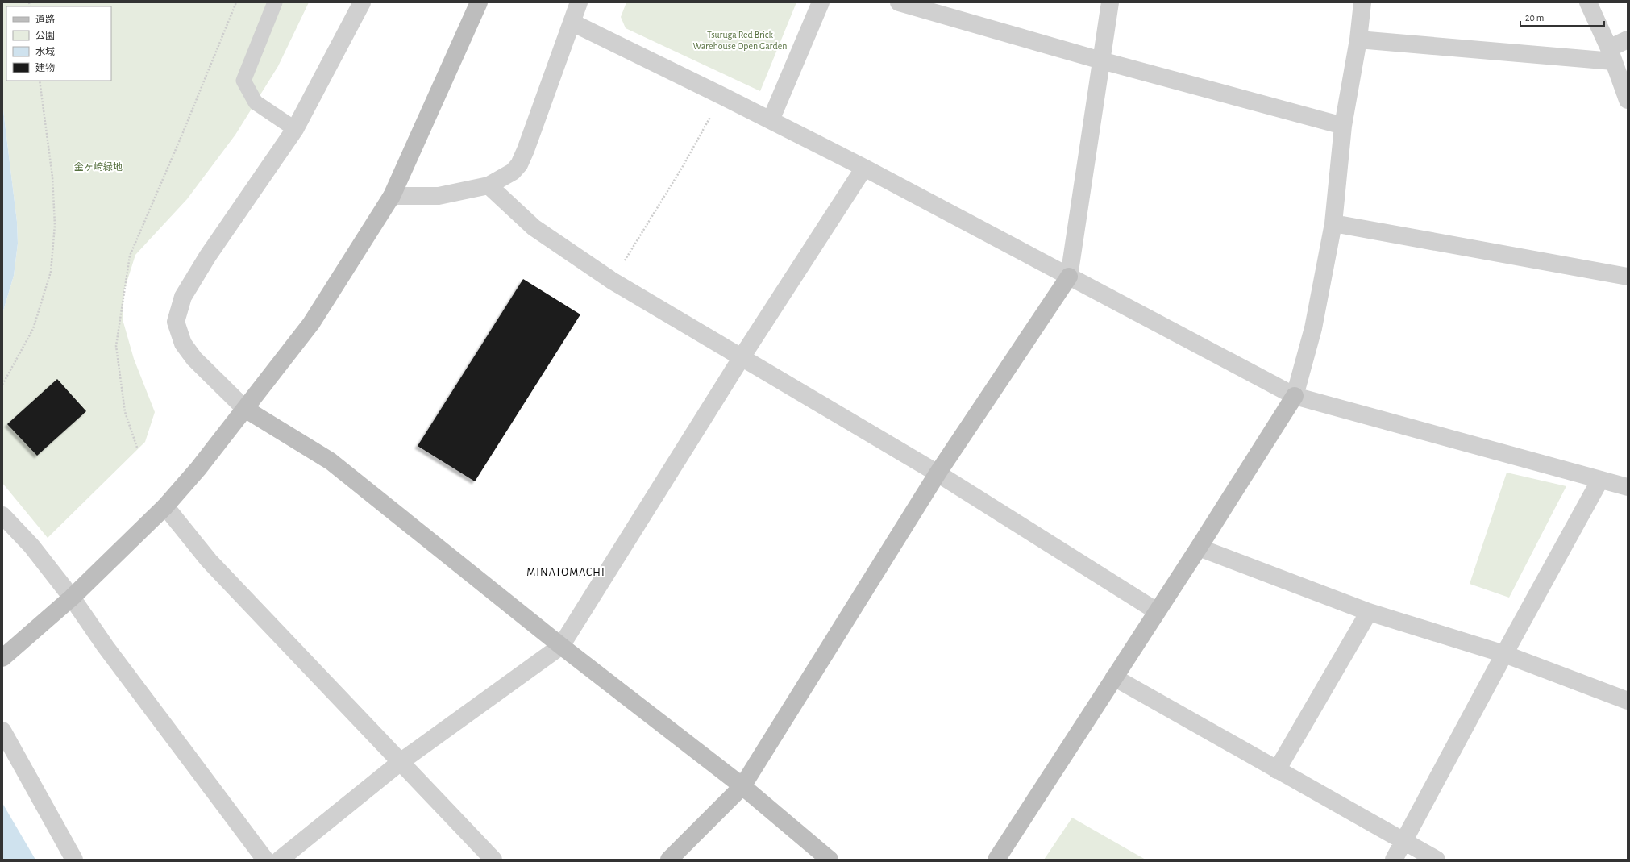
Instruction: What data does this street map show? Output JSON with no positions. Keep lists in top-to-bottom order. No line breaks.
{"districts":["MINATOMACHI"],"parks":["Tsuruga Red Brick Warehouse Open Garden","金ヶ崎緑地"],"legend":["道路","公園","水域","建物"],"scale_bar":"20 m"}
